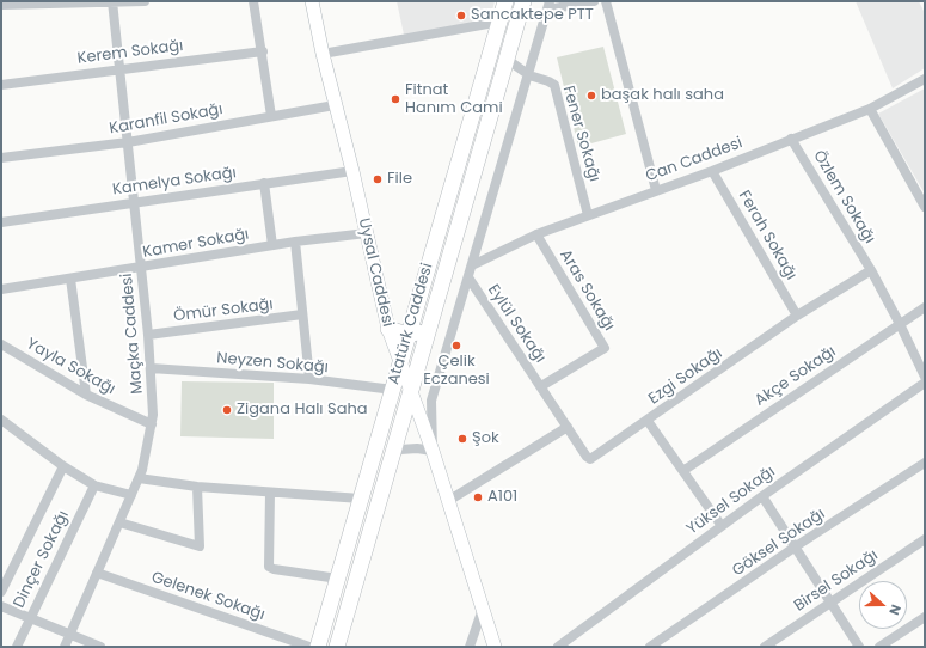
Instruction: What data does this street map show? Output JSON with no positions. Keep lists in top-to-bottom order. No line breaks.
{"streets":{"main road":["Atatürk Caddesi"],"street":["Kerem Sokağı","Karanfil Sokağı","Fener Sokağı","Can Caddesi","Kamelya Sokağı","Özlem Sokağı","Ferah Sokağı","Kamer Sokağı","Uysal Caddesi","Aras Sokağı","Ömür Sokağı","Eylül Sokağı","Maçka Caddesi","Neyzen Sokağı","Yayla Sokağı","Ezgi Sokağı","Akçe Sokağı","Yüksel Sokağı","Göksel Sokağı","Dinçer Sokağı","Birsel Sokağı","Gelenek Sokağı"]},"crossings":[["Kerem Sokağı","Maçka Caddesi"],["Karanfil Sokağı","Uysal Caddesi"],["Karanfil Sokağı","Maçka Caddesi"],["Fener Sokağı","Can Caddesi"],["Can Caddesi","Özlem Sokağı"],["Can Caddesi","Ferah Sokağı"],["Can Caddesi","Aras Sokağı"],["Kamelya Sokağı","Uysal Caddesi"],["Kamelya Sokağı","Maçka Caddesi"],["Özlem Sokağı","Ezgi Sokağı"],["Özlem Sokağı","Akçe Sokağı"],["Ferah Sokağı","Ezgi Sokağı"],["Kamer Sokağı","Uysal Caddesi"],["Kamer Sokağı","Maçka Caddesi"],["Uysal Caddesi","Atatürk Caddesi"],["Aras Sokağı","Eylül Sokağı"],["Aras Sokağı","Ezgi Sokağı"],["Ömür Sokağı","Maçka Caddesi"],["Atatürk Caddesi","Neyzen Sokağı"],["Eylül Sokağı","Ezgi Sokağı"],["Maçka Caddesi","Neyzen Sokağı"],["Maçka Caddesi","Yayla Sokağı"],["Maçka Caddesi","Gelenek Sokağı"]],"places":["Sancaktepe PTT","başak halı saha","Fitnat Hanım Cami","File","Çelik Eczanesi","Zigana Halı Saha","Şok","A101"],"north":"right"}
